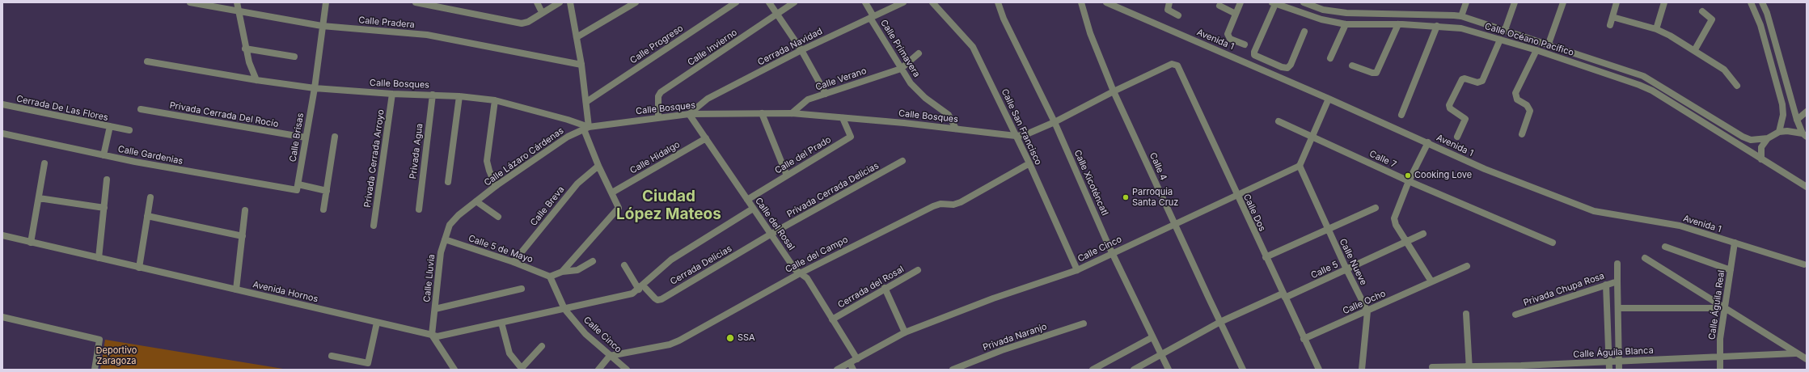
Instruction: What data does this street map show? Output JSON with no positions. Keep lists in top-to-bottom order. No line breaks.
{"streets":{"street":["Calle Pradera","Avenida 1","Calle Océano Pacífico","Calle Progreso","Cerrada Navidad","Calle Invierno","Calle Primavera","Calle Verano","Calle Bosques","Cerrada De Las Flores","Privada Cerrada Del Rocío","Calle San Francisco","Calle Brisas","Privada Agua","Calle Gardenias","Calle del Prado","Calle Lázaro Cárdenas","Calle Hidalgo","Privada Cerrada Arroyo","Calle 7","Calle 4","Calle Xicoténcatl","Privada Cerrada Delicias","Calle Breva","Calle Dos","Calle del Rosal","Calle 5 de Mayo","Calle Cinco","Calle del Campo","Calle Nueve","Cerrada Delicias","Calle 5","Calle Lluvia","Cerrada del Rosal","Privada Chupa Rosa","Avenida Hornos","Calle Ocho","Calle Águila Real","Privada Naranjo","Calle Águila Blanca"]},"crossings":[["Calle Pradera","Calle Brisas"],["Avenida 1","Calle Águila Real"],["Cerrada Navidad","Calle Primavera"],["Cerrada Navidad","Calle Bosques"],["Cerrada Navidad","Calle del Rosal"],["Calle Invierno","Calle Bosques"],["Calle Primavera","Calle Verano"],["Calle Primavera","Calle Bosques"],["Calle Verano","Calle Bosques"],["Calle Bosques","Calle San Francisco"],["Calle Bosques","Calle Brisas"],["Calle Bosques","Privada Agua"],["Calle Bosques","Calle del Prado"],["Calle Bosques","Calle Lázaro Cárdenas"],["Calle Bosques","Privada Cerrada Arroyo"],["Calle Bosques","Calle 4"],["Calle Bosques","Calle Xicoténcatl"],["Calle Bosques","Calle Dos"],["Calle Bosques","Calle del Rosal"],["Cerrada De Las Flores","Calle Gardenias"],["Privada Cerrada Del Rocío","Calle Brisas"],["Calle San Francisco","Calle Cinco"],["Calle San Francisco","Calle del Campo"],["Calle Brisas","Calle Gardenias"],["Calle del Prado","Calle del Rosal"],["Calle Lázaro Cárdenas","Calle Lluvia"],["Calle Hidalgo","Calle del Rosal"],["Calle 4","Calle Cinco"],["Calle Xicoténcatl","Calle Cinco"],["Privada Cerrada Delicias","Calle del Rosal"],["Privada Cerrada Delicias","Cerrada Delicias"],["Calle Breva","Calle 5 de Mayo"],["Calle Dos","Calle Cinco"],["Calle Dos","Calle 5"],["Calle Dos","Calle Ocho"],["Calle del Rosal","Calle Cinco"],["Calle del Rosal","Calle del Campo"],["Calle del Rosal","Cerrada Delicias"],["Calle del Rosal","Cerrada del Rosal"],["Calle 5 de Mayo","Calle Cinco"],["Calle 5 de Mayo","Calle Lluvia"],["Calle Cinco","Calle del Campo"],["Calle Cinco","Calle Nueve"],["Calle Cinco","Avenida Hornos"],["Calle Nueve","Calle 5"],["Calle Nueve","Calle Ocho"],["Calle Lluvia","Avenida Hornos"],["Calle Águila Real","Calle Águila Blanca"]],"districts":["Ciudad López Mateos"],"parks":["Deportivo Zaragoza"],"places":["Cooking Love","Parroquia Santa Cruz","SSA"]}
